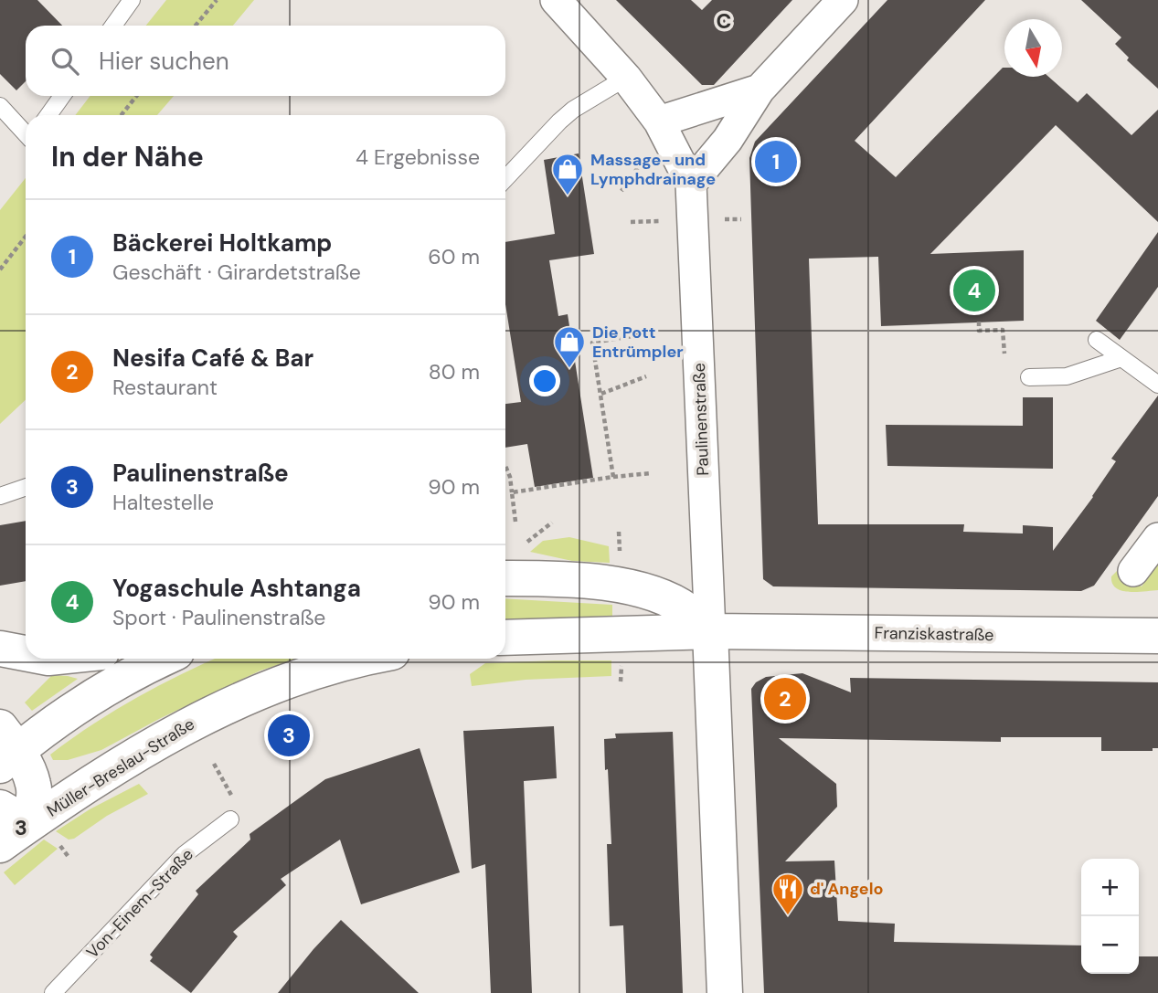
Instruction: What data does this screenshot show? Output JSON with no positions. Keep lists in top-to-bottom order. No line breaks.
{"streets":{"main road":["Paulinenstraße","Franziskastraße","Müller-Breslau-Straße"],"lane":["Von-Einem-Straße"]},"crossings":[["Paulinenstraße","Franziskastraße"]],"places":{"shop":["Massage- und Lymphdrainage","Die Pott Entrümpler"],"restaurant":["d' Angelo"]},"north":"bottom","page":{"search":"Hier suchen","heading":["In der Nähe","4 Ergebnisse"],"pins":["1","4","2","3"],"list":[{"mark":"1","name":"Bäckerei Holtkamp","note":"Geschäft · Girardetstraße","value":"60 m"},{"mark":"2","name":"Nesifa Café & Bar","note":"Restaurant","value":"80 m"},{"mark":"3","name":"Paulinenstraße","note":"Haltestelle","value":"90 m"},{"mark":"4","name":"Yogaschule Ashtanga","note":"Sport · Paulinenstraße","value":"90 m"}],"map_buttons":["+","−"]},"grid":{"columns":["C"],"rows":["3"]}}
